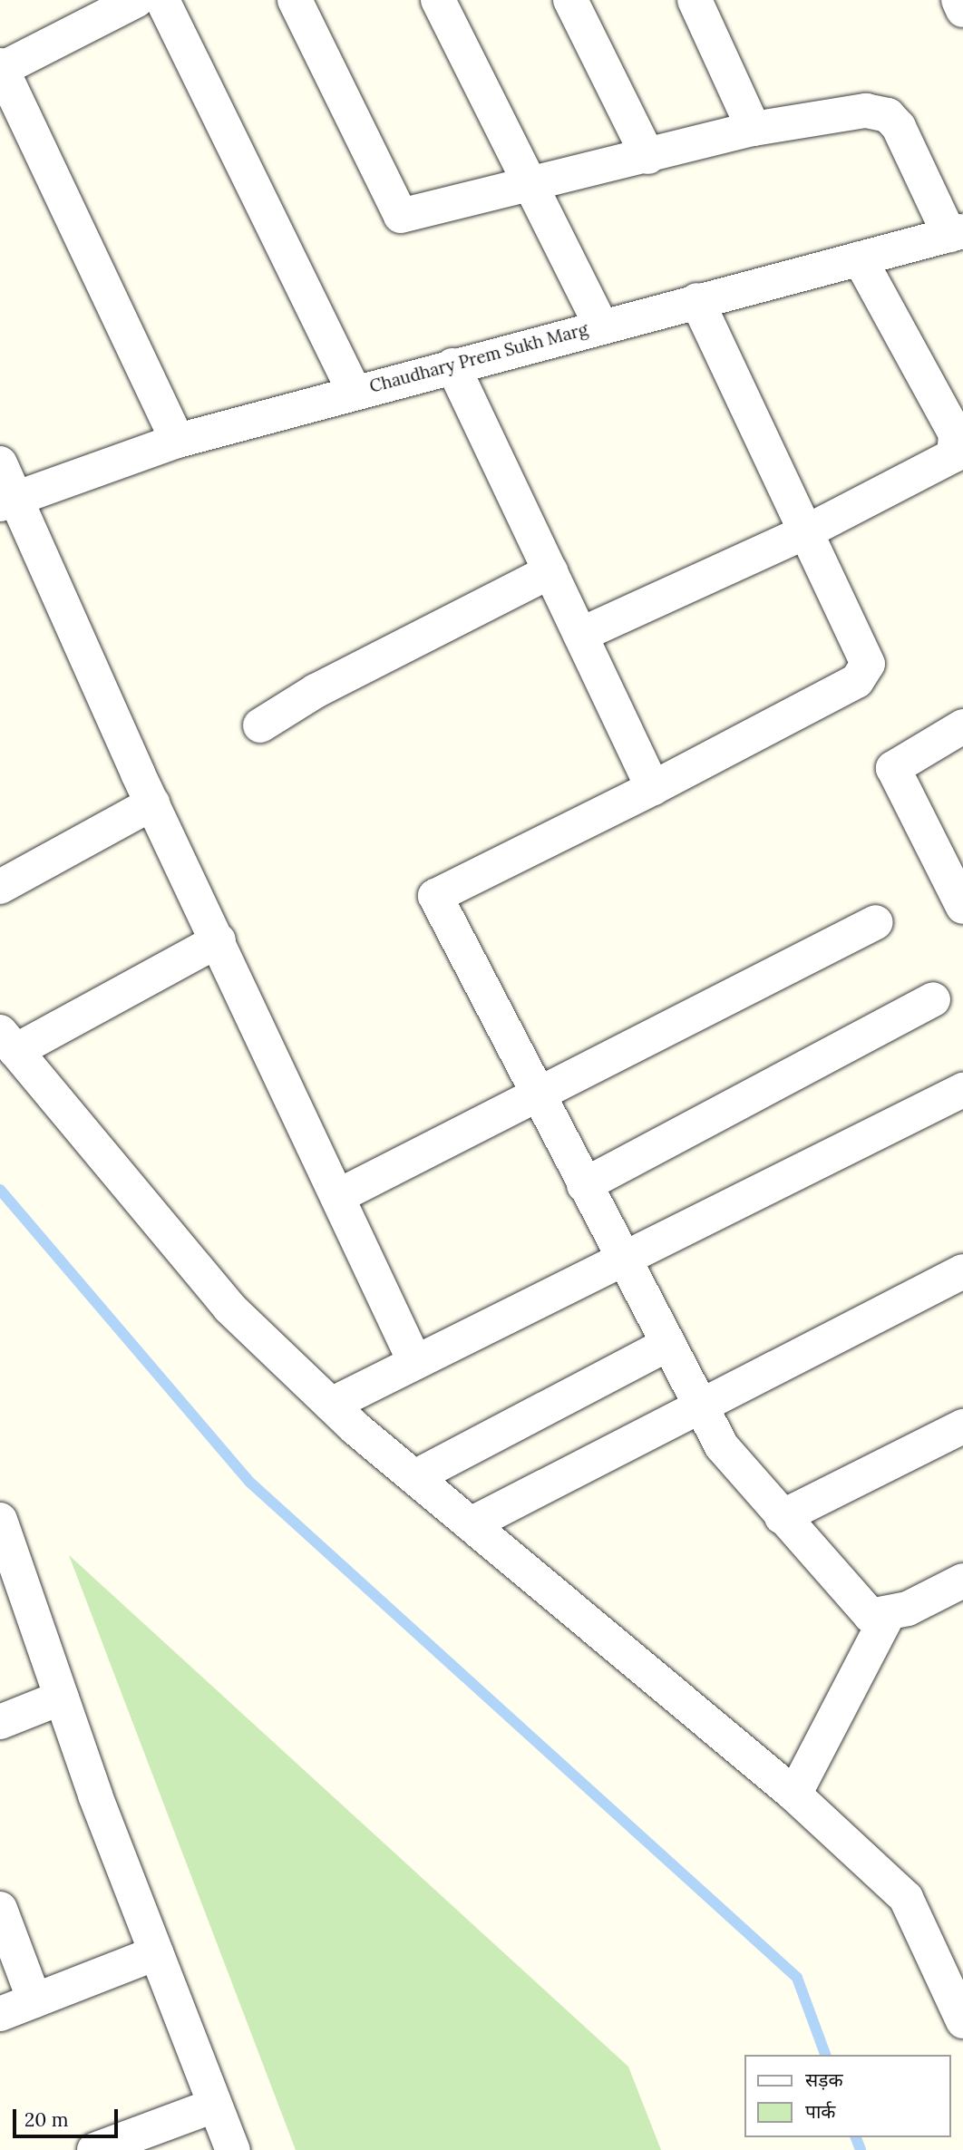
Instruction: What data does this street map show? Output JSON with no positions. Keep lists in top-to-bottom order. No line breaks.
{"streets":{"street":["Chaudhary Prem Sukh Marg"]},"legend":["सड़क","पार्क"],"scale_bar":"20 m"}
